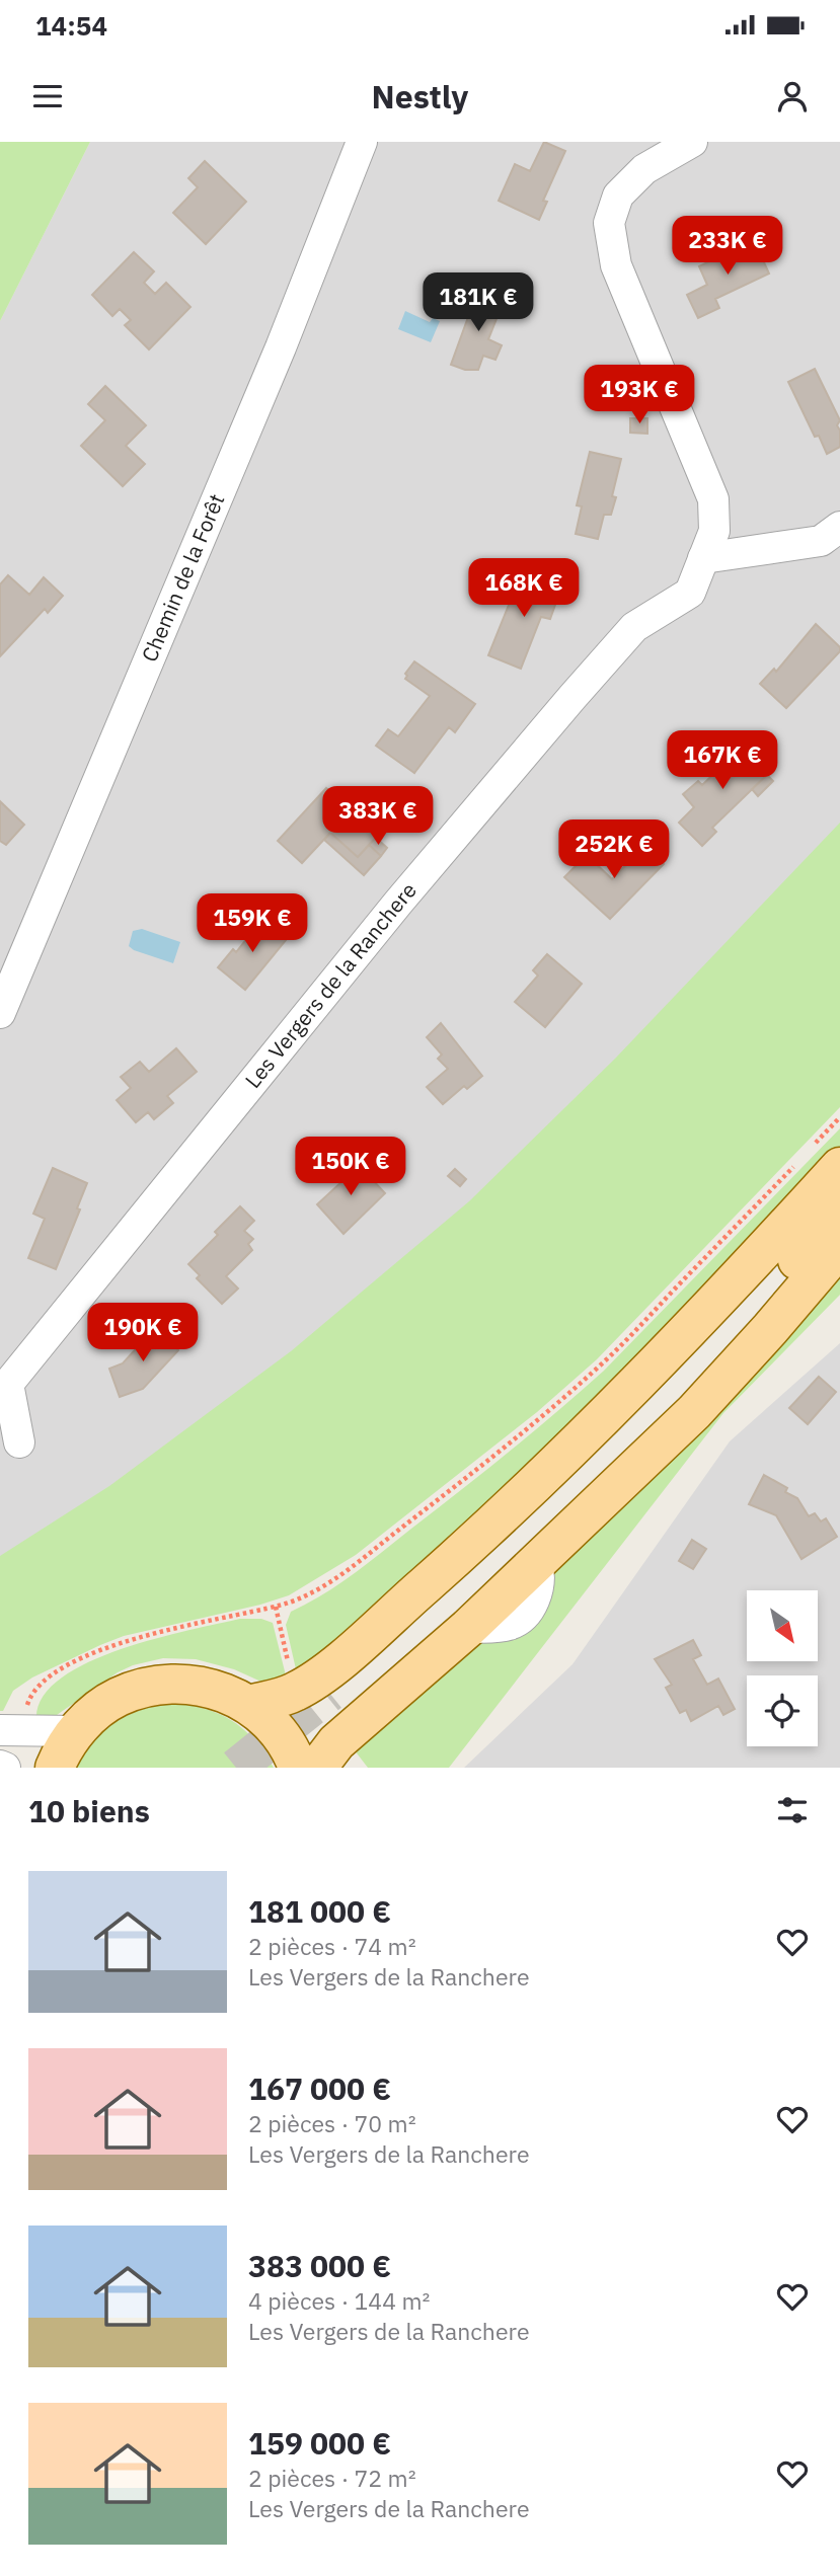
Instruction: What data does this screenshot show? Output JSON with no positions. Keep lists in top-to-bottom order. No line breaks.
{"streets":{"street":["Chemin de la Forêt","Les Vergers de la Ranchere"]},"north":"bottom right","page":{"status":"14:54","header":"Nestly","price":["233K €","181K €","193K €","168K €","167K €","383K €","252K €","159K €","150K €","190K €"],"heading":"10 biens","list":[{"name":"181 000 €","note":"2 pièces · 74 m² · Les Vergers de la Ranchere"},{"name":"167 000 €","note":"2 pièces · 70 m² · Les Vergers de la Ranchere"},{"name":"383 000 €","note":"4 pièces · 144 m² · Les Vergers de la Ranchere"},{"name":"159 000 €","note":"2 pièces · 72 m² · Les Vergers de la Ranchere"}]}}
